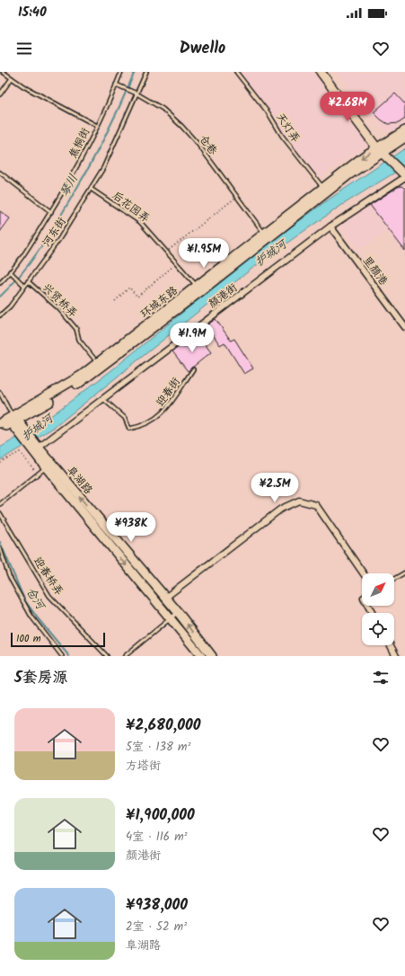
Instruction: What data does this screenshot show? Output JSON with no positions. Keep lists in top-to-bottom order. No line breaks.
{"streets":{"main road":["环城东路","阜湖路"],"street":["里颜港","颜港街"],"lane":["天灯弄","焦桐街","仓巷","后花园弄","河东街","兴贤桥弄","迎春街","迎春桥弄"]},"crossings":[["天灯弄","环城东路"],["焦桐街","仓巷"],["仓巷","河东街"],["仓巷","环城东路"],["后花园弄","河东街"],["后花园弄","环城东路"],["河东街","兴贤桥弄"],["里颜港","颜港街"],["颜港街","迎春街"],["颜港街","阜湖路"],["兴贤桥弄","环城东路"],["环城东路","阜湖路"]],"water":["琴川","护城河","仓河"],"scale_bar":"100 m","north":"top right","page":{"status":"15:40","header":"Dwello","price":["¥2.68M","¥1.95M","¥1.9M","¥2.5M","¥938K"],"scale":"100 m","heading":"5套房源","list":[{"name":"¥2,680,000","note":"5室 · 138 m² · 方塔街"},{"name":"¥1,900,000","note":"4室 · 116 m² · 颜港街"},{"name":"¥938,000","note":"2室 · 52 m² · 阜湖路"}]}}
